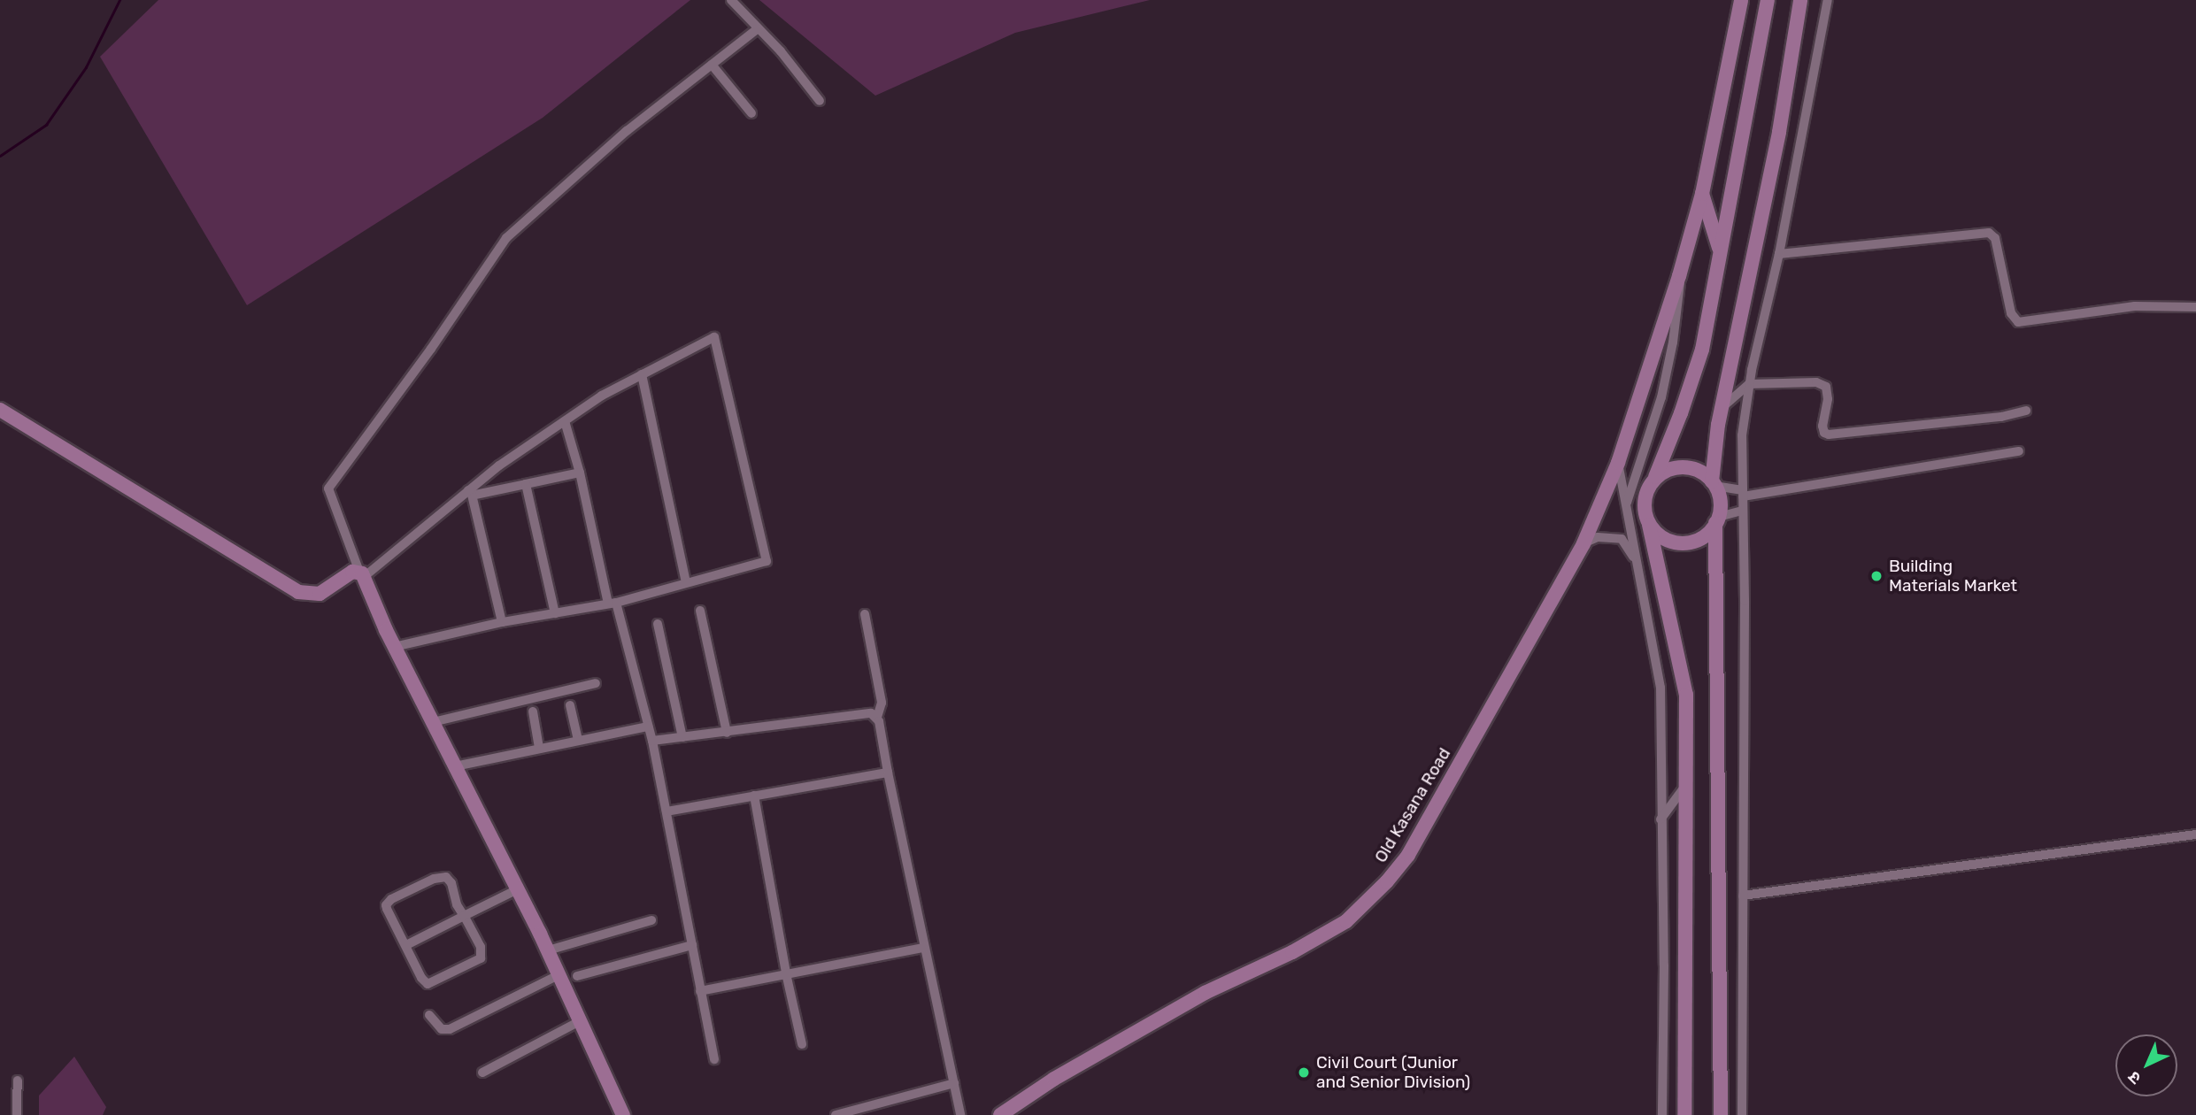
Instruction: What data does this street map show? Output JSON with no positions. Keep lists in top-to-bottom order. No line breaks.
{"streets":{"street":["Old Kasana Road"]},"places":["Building Materials Market","Civil Court (Junior and Senior Division)"],"north":"bottom left"}
